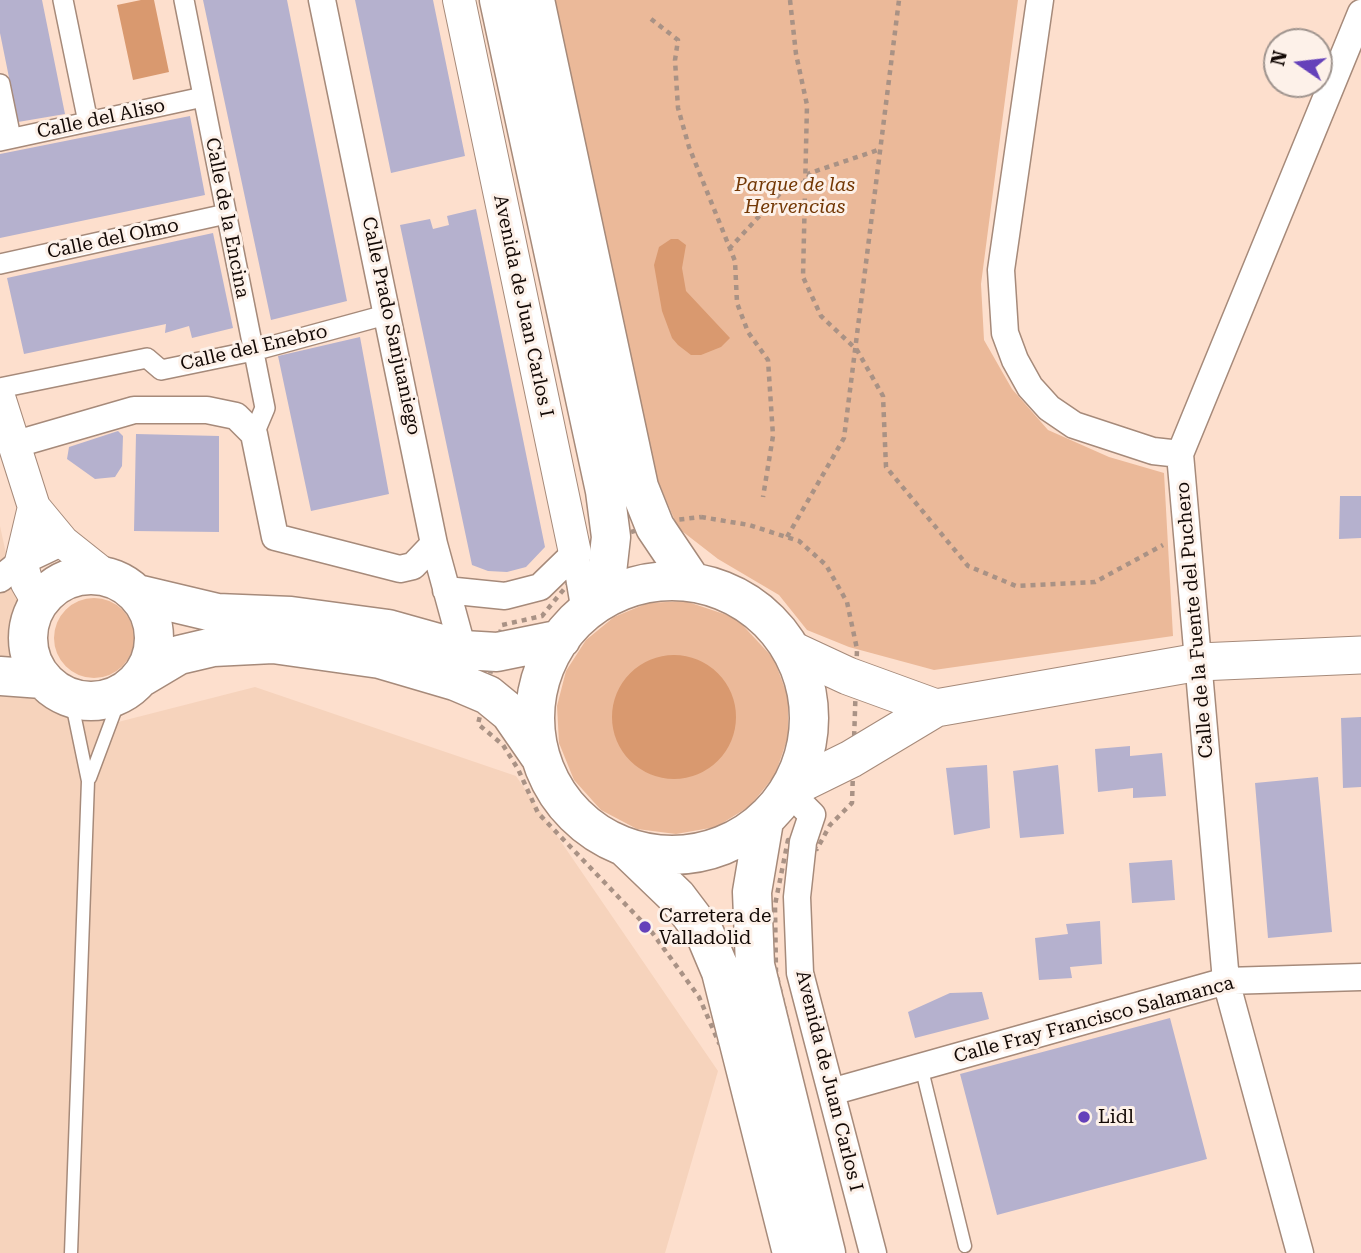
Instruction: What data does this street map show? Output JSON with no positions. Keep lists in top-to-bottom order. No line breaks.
{"streets":{"street":["Calle del Aliso","Calle de la Encina","Calle del Olmo","Avenida de Juan Carlos I","Calle Prado Sanjuaniego","Calle del Enebro","Calle de la Fuente del Puchero","Calle Fray Francisco Salamanca"]},"crossings":[["Calle del Aliso","Calle de la Encina"],["Calle de la Encina","Calle del Olmo"],["Calle de la Encina","Calle del Enebro"],["Avenida de Juan Carlos I","Calle Fray Francisco Salamanca"],["Calle Prado Sanjuaniego","Calle del Enebro"],["Calle de la Fuente del Puchero","Calle Fray Francisco Salamanca"]],"parks":["Parque de las Hervencias"],"places":["Carretera de Valladolid","Lidl"],"north":"left"}
